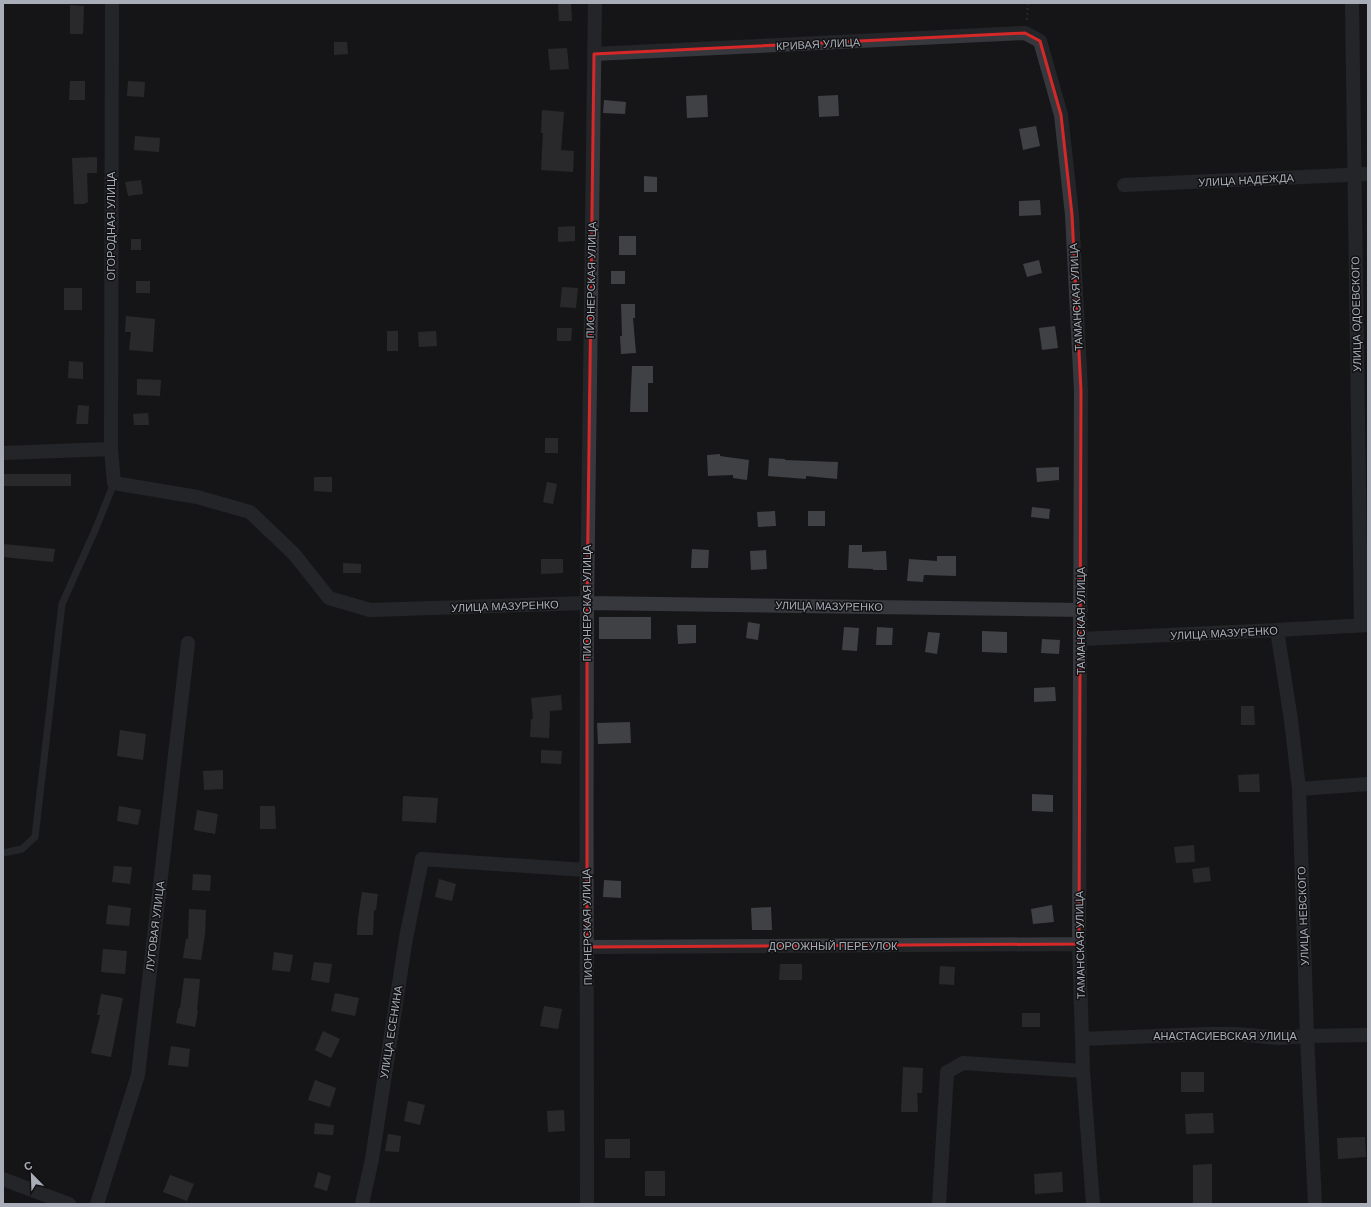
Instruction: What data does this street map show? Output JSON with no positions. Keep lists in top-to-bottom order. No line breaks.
{"streets":{"street":["КРИВАЯ УЛИЦА","УЛИЦА НАДЕЖДА","ОГОРОДНАЯ УЛИЦА","ПИОНЕРСКАЯ УЛИЦА","ТАМАНСКАЯ УЛИЦА","УЛИЦА ОДОЕВСКОГО","УЛИЦА МАЗУРЕНКО","УЛИЦА НЕВСКОГО","ЛУГОВАЯ УЛИЦА","ДОРОЖНЫЙ ПЕРЕУЛОК","УЛИЦА ЕСЕНИНА","АНАСТАСИЕВСКАЯ УЛИЦА"]},"crossings":[["КРИВАЯ УЛИЦА","ПИОНЕРСКАЯ УЛИЦА"],["КРИВАЯ УЛИЦА","ТАМАНСКАЯ УЛИЦА"],["УЛИЦА НАДЕЖДА","УЛИЦА ОДОЕВСКОГО"],["ПИОНЕРСКАЯ УЛИЦА","УЛИЦА МАЗУРЕНКО"],["ПИОНЕРСКАЯ УЛИЦА","ДОРОЖНЫЙ ПЕРЕУЛОК"],["ПИОНЕРСКАЯ УЛИЦА","УЛИЦА ЕСЕНИНА"],["ТАМАНСКАЯ УЛИЦА","УЛИЦА МАЗУРЕНКО"],["ТАМАНСКАЯ УЛИЦА","ДОРОЖНЫЙ ПЕРЕУЛОК"],["ТАМАНСКАЯ УЛИЦА","АНАСТАСИЕВСКАЯ УЛИЦА"],["УЛИЦА ОДОЕВСКОГО","УЛИЦА МАЗУРЕНКО"],["УЛИЦА МАЗУРЕНКО","УЛИЦА НЕВСКОГО"],["УЛИЦА НЕВСКОГО","АНАСТАСИЕВСКАЯ УЛИЦА"]],"north":"top left"}
